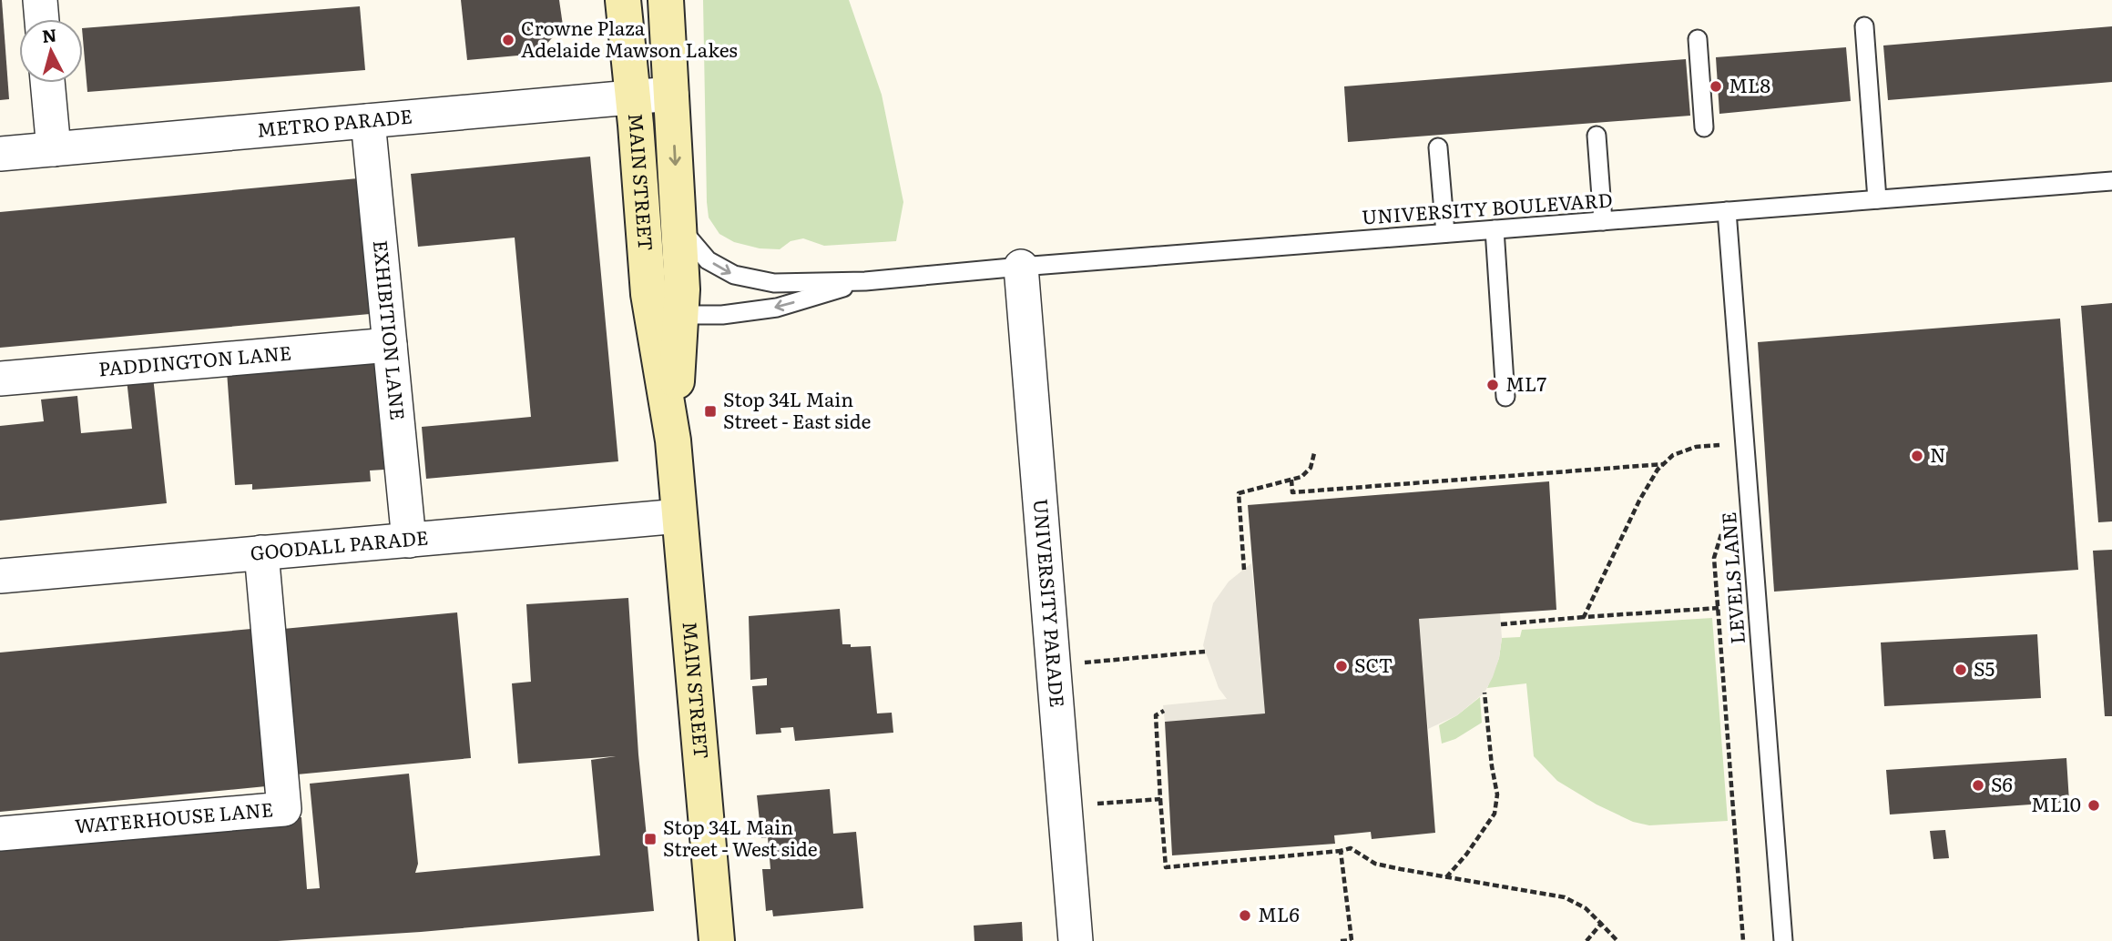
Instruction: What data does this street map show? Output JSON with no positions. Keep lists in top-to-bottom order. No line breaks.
{"streets":{"street":["METRO PARADE","MAIN STREET","EXHIBITION LANE","PADDINGTON LANE","GOODALL PARADE","UNIVERSITY PARADE","WATERHOUSE LANE"],"lane":["UNIVERSITY BOULEVARD","LEVELS LANE"]},"crossings":[["METRO PARADE","MAIN STREET"],["METRO PARADE","EXHIBITION LANE"],["MAIN STREET","UNIVERSITY BOULEVARD"],["MAIN STREET","GOODALL PARADE"],["UNIVERSITY BOULEVARD","LEVELS LANE"],["UNIVERSITY BOULEVARD","UNIVERSITY PARADE"],["EXHIBITION LANE","PADDINGTON LANE"],["EXHIBITION LANE","GOODALL PARADE"],["GOODALL PARADE","WATERHOUSE LANE"]],"places":{"other":["Crowne Plaza Adelaide Mawson Lakes","ML8","ML7","N","SCT","S5","S6","ML10","ML6"],"transit":["Stop 34L Main Street - East side","Stop 34L Main Street - West side"]},"north":"top"}
